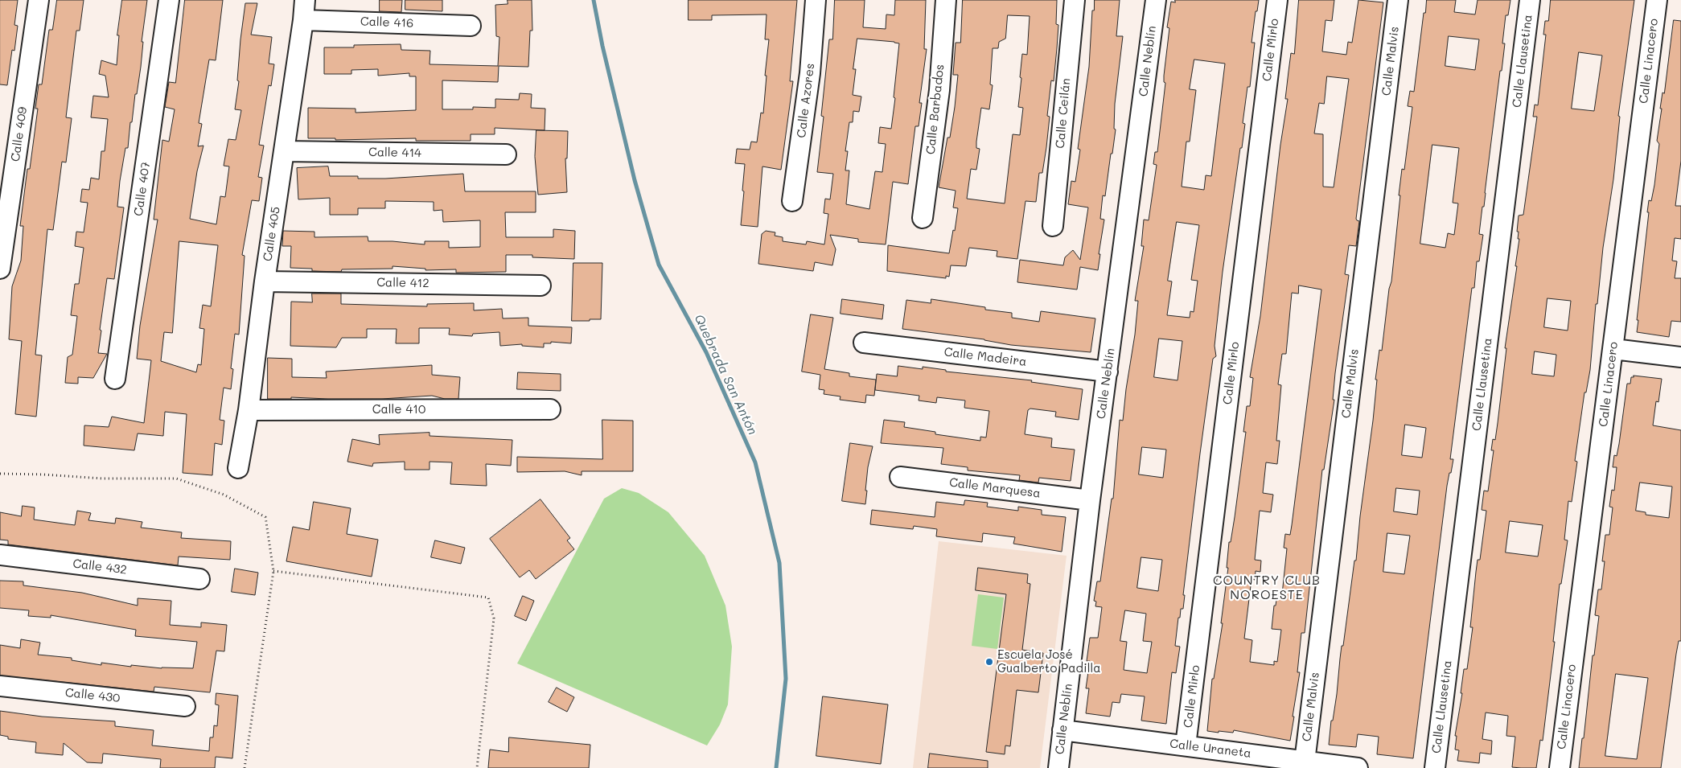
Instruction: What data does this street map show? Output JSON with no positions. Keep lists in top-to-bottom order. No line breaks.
{"streets":{"street":["Calle 416","Calle Mirlo","Calle Neblín","Calle Malvis","Calle Llausetina","Calle Linacero","Calle Azores","Calle Barbados","Calle Ceilán","Calle 409","Calle 414","Calle 407","Calle 405","Calle 412","Calle Madeira","Calle 410","Calle Marquesa","Calle 432","Calle 430","Calle Uraneta"]},"crossings":[["Calle 416","Calle 405"],["Calle Mirlo","Calle Uraneta"],["Calle Neblín","Calle Madeira"],["Calle Neblín","Calle Marquesa"],["Calle Neblín","Calle Uraneta"],["Calle Malvis","Calle Uraneta"],["Calle 414","Calle 405"],["Calle 405","Calle 412"],["Calle 405","Calle 410"]],"districts":["COUNTRY CLUB NOROESTE"],"water":["Quebrada San Antón"],"places":["Escuela José Gualberto Padilla"]}
